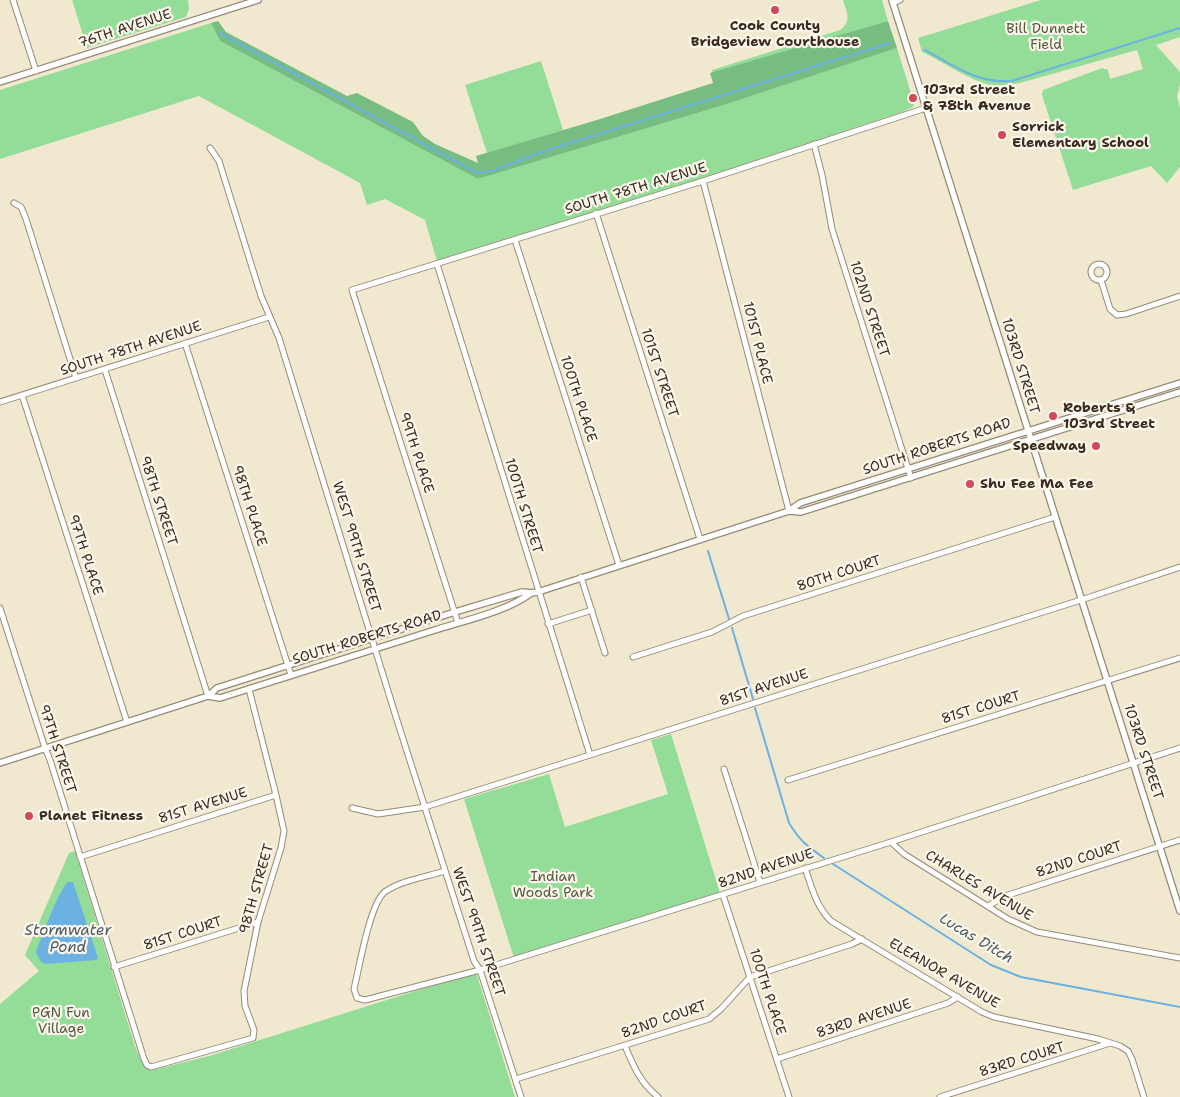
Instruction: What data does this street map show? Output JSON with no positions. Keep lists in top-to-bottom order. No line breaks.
{"streets":{"street":["76TH AVENUE","SOUTH 78TH AVENUE","102ND STREET","101ST PLACE","103RD STREET","101ST STREET","100TH PLACE","SOUTH ROBERTS ROAD","99TH PLACE","98TH STREET","98TH PLACE","100TH STREET","WEST 99TH STREET","97TH PLACE","80TH COURT","81ST AVENUE","81ST COURT","97TH STREET","82ND COURT","82ND AVENUE","CHARLES AVENUE","ELEANOR AVENUE","83RD AVENUE","83RD COURT"]},"crossings":[["SOUTH 78TH AVENUE","102ND STREET"],["SOUTH 78TH AVENUE","101ST PLACE"],["SOUTH 78TH AVENUE","103RD STREET"],["SOUTH 78TH AVENUE","101ST STREET"],["SOUTH 78TH AVENUE","100TH PLACE"],["SOUTH 78TH AVENUE","99TH PLACE"],["SOUTH 78TH AVENUE","98TH STREET"],["SOUTH 78TH AVENUE","98TH PLACE"],["SOUTH 78TH AVENUE","100TH STREET"],["SOUTH 78TH AVENUE","WEST 99TH STREET"],["SOUTH 78TH AVENUE","97TH PLACE"],["102ND STREET","SOUTH ROBERTS ROAD"],["101ST PLACE","SOUTH ROBERTS ROAD"],["103RD STREET","SOUTH ROBERTS ROAD"],["103RD STREET","80TH COURT"],["103RD STREET","81ST AVENUE"],["103RD STREET","81ST COURT"],["103RD STREET","82ND COURT"],["103RD STREET","82ND AVENUE"],["101ST STREET","SOUTH ROBERTS ROAD"],["100TH PLACE","SOUTH ROBERTS ROAD"],["100TH PLACE","82ND COURT"],["100TH PLACE","82ND AVENUE"],["100TH PLACE","83RD AVENUE"],["SOUTH ROBERTS ROAD","99TH PLACE"],["SOUTH ROBERTS ROAD","98TH STREET"],["SOUTH ROBERTS ROAD","98TH PLACE"],["SOUTH ROBERTS ROAD","100TH STREET"],["SOUTH ROBERTS ROAD","WEST 99TH STREET"],["SOUTH ROBERTS ROAD","97TH PLACE"],["SOUTH ROBERTS ROAD","97TH STREET"],["98TH STREET","81ST AVENUE"],["98TH STREET","81ST COURT"],["98TH STREET","97TH STREET"],["100TH STREET","81ST AVENUE"],["WEST 99TH STREET","81ST AVENUE"],["WEST 99TH STREET","82ND COURT"],["WEST 99TH STREET","82ND AVENUE"],["81ST AVENUE","97TH STREET"],["81ST COURT","97TH STREET"],["82ND COURT","CHARLES AVENUE"],["82ND COURT","ELEANOR AVENUE"],["82ND AVENUE","CHARLES AVENUE"],["82ND AVENUE","ELEANOR AVENUE"],["ELEANOR AVENUE","83RD AVENUE"],["ELEANOR AVENUE","83RD COURT"]],"water":["Stormwater Pond","Lucas Ditch"],"parks":["Bill Dunnett Field","Indian Woods Park","PGN Fun Village"],"places":["Cook County Bridgeview Courthouse","103rd Street & 78th Avenue","Sorrick Elementary School","Roberts & 103rd Street","Speedway","Shu Fee Ma Fee","Planet Fitness"]}
